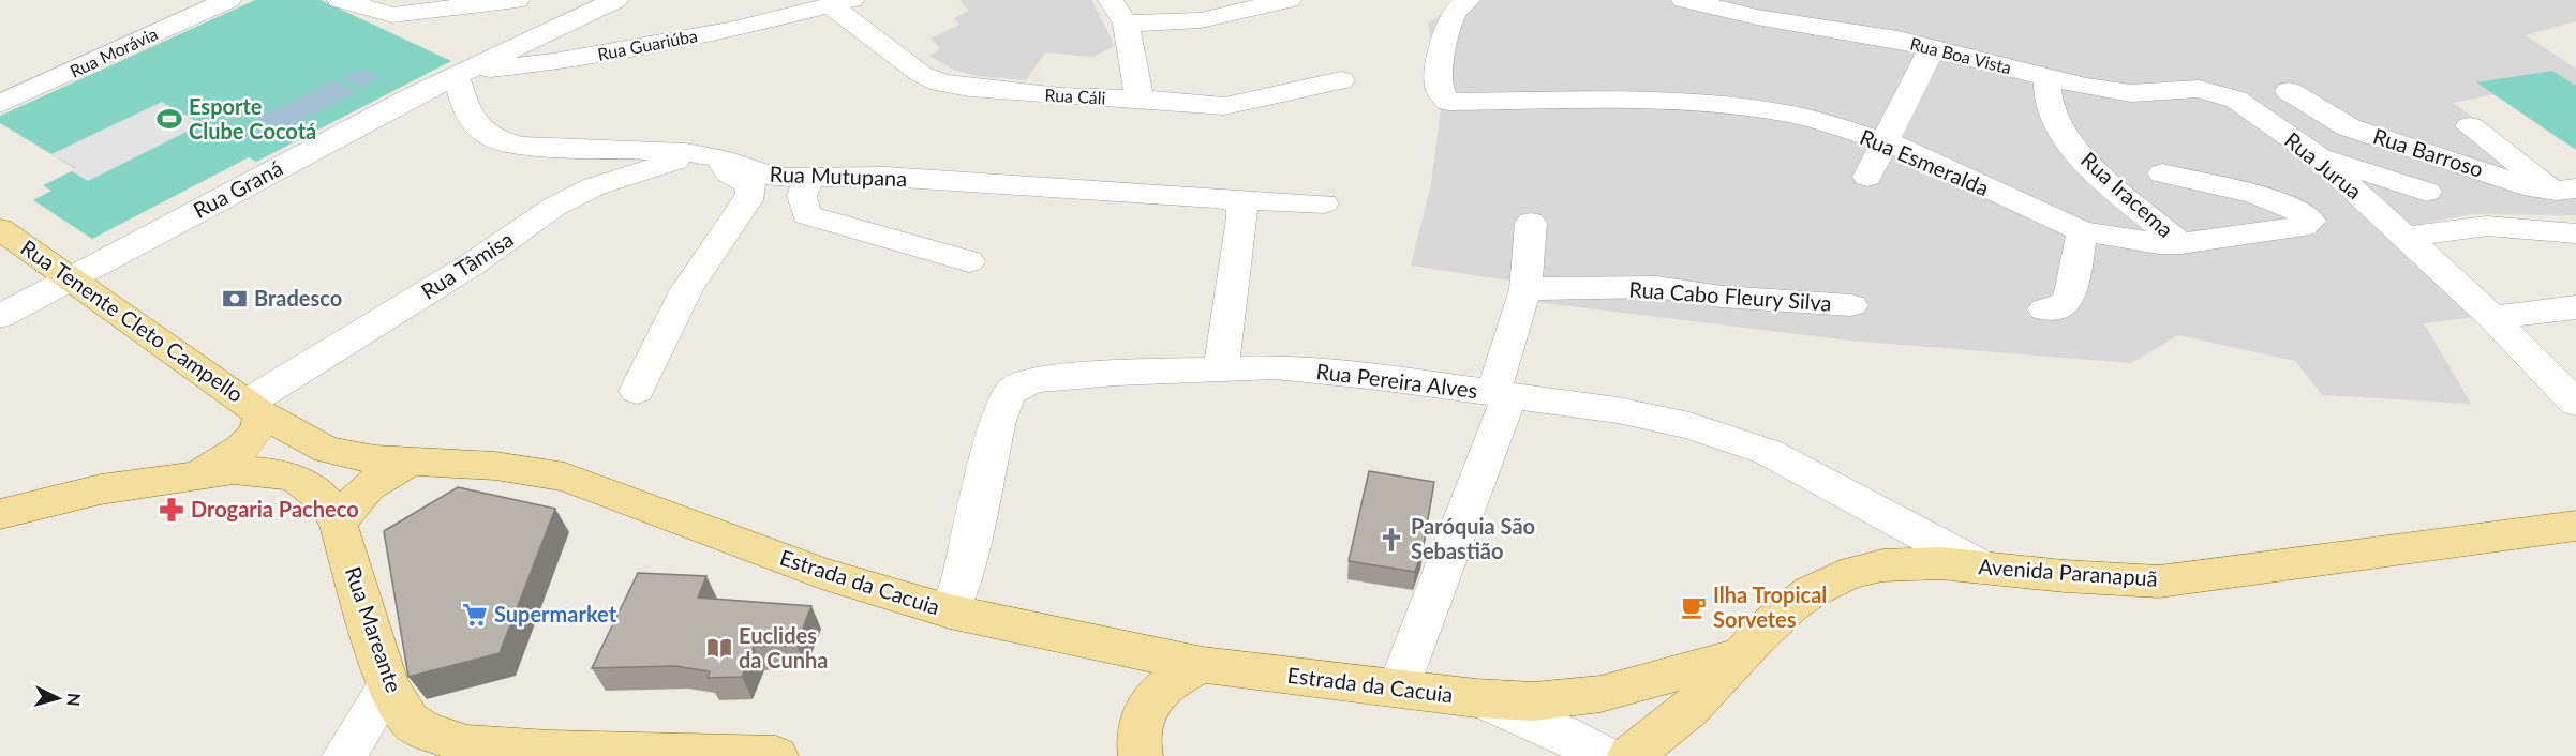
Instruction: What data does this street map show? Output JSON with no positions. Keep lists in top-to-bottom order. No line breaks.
{"streets":{"main road":["Rua Tenente Cleto Campello","Avenida Paranapuã","Estrada da Cacuia","Rua Mareante"],"street":["Rua Guariúba","Rua Morávia","Rua Boa Vista","Rua Cáli","Rua Barroso","Rua Esmeralda","Rua Jurua","Rua Mutupana","Rua Graná","Rua Iracema","Rua Tâmisa","Rua Cabo Fleury Silva","Rua Pereira Alves"]},"crossings":[["Rua Guariúba","Rua Cáli"],["Rua Guariúba","Rua Mutupana"],["Rua Guariúba","Rua Graná"],["Rua Boa Vista","Rua Jurua"],["Rua Boa Vista","Rua Iracema"],["Rua Esmeralda","Rua Iracema"],["Rua Mutupana","Rua Graná"],["Rua Mutupana","Rua Tâmisa"],["Rua Graná","Rua Tenente Cleto Campello"],["Rua Tâmisa","Rua Tenente Cleto Campello"],["Rua Tâmisa","Estrada da Cacuia"],["Rua Tenente Cleto Campello","Estrada da Cacuia"],["Rua Pereira Alves","Avenida Paranapuã"],["Rua Pereira Alves","Estrada da Cacuia"],["Avenida Paranapuã","Estrada da Cacuia"]],"places":{"sports":["Esporte Clube Cocotá"],"bank":["Bradesco"],"pharmacy":["Drogaria Pacheco"],"church":["Paróquia São Sebastião"],"cafe":["Ilha Tropical Sorvetes"],"supermarket":["Supermarket"],"library":["Euclides da Cunha"]},"north":"right"}
